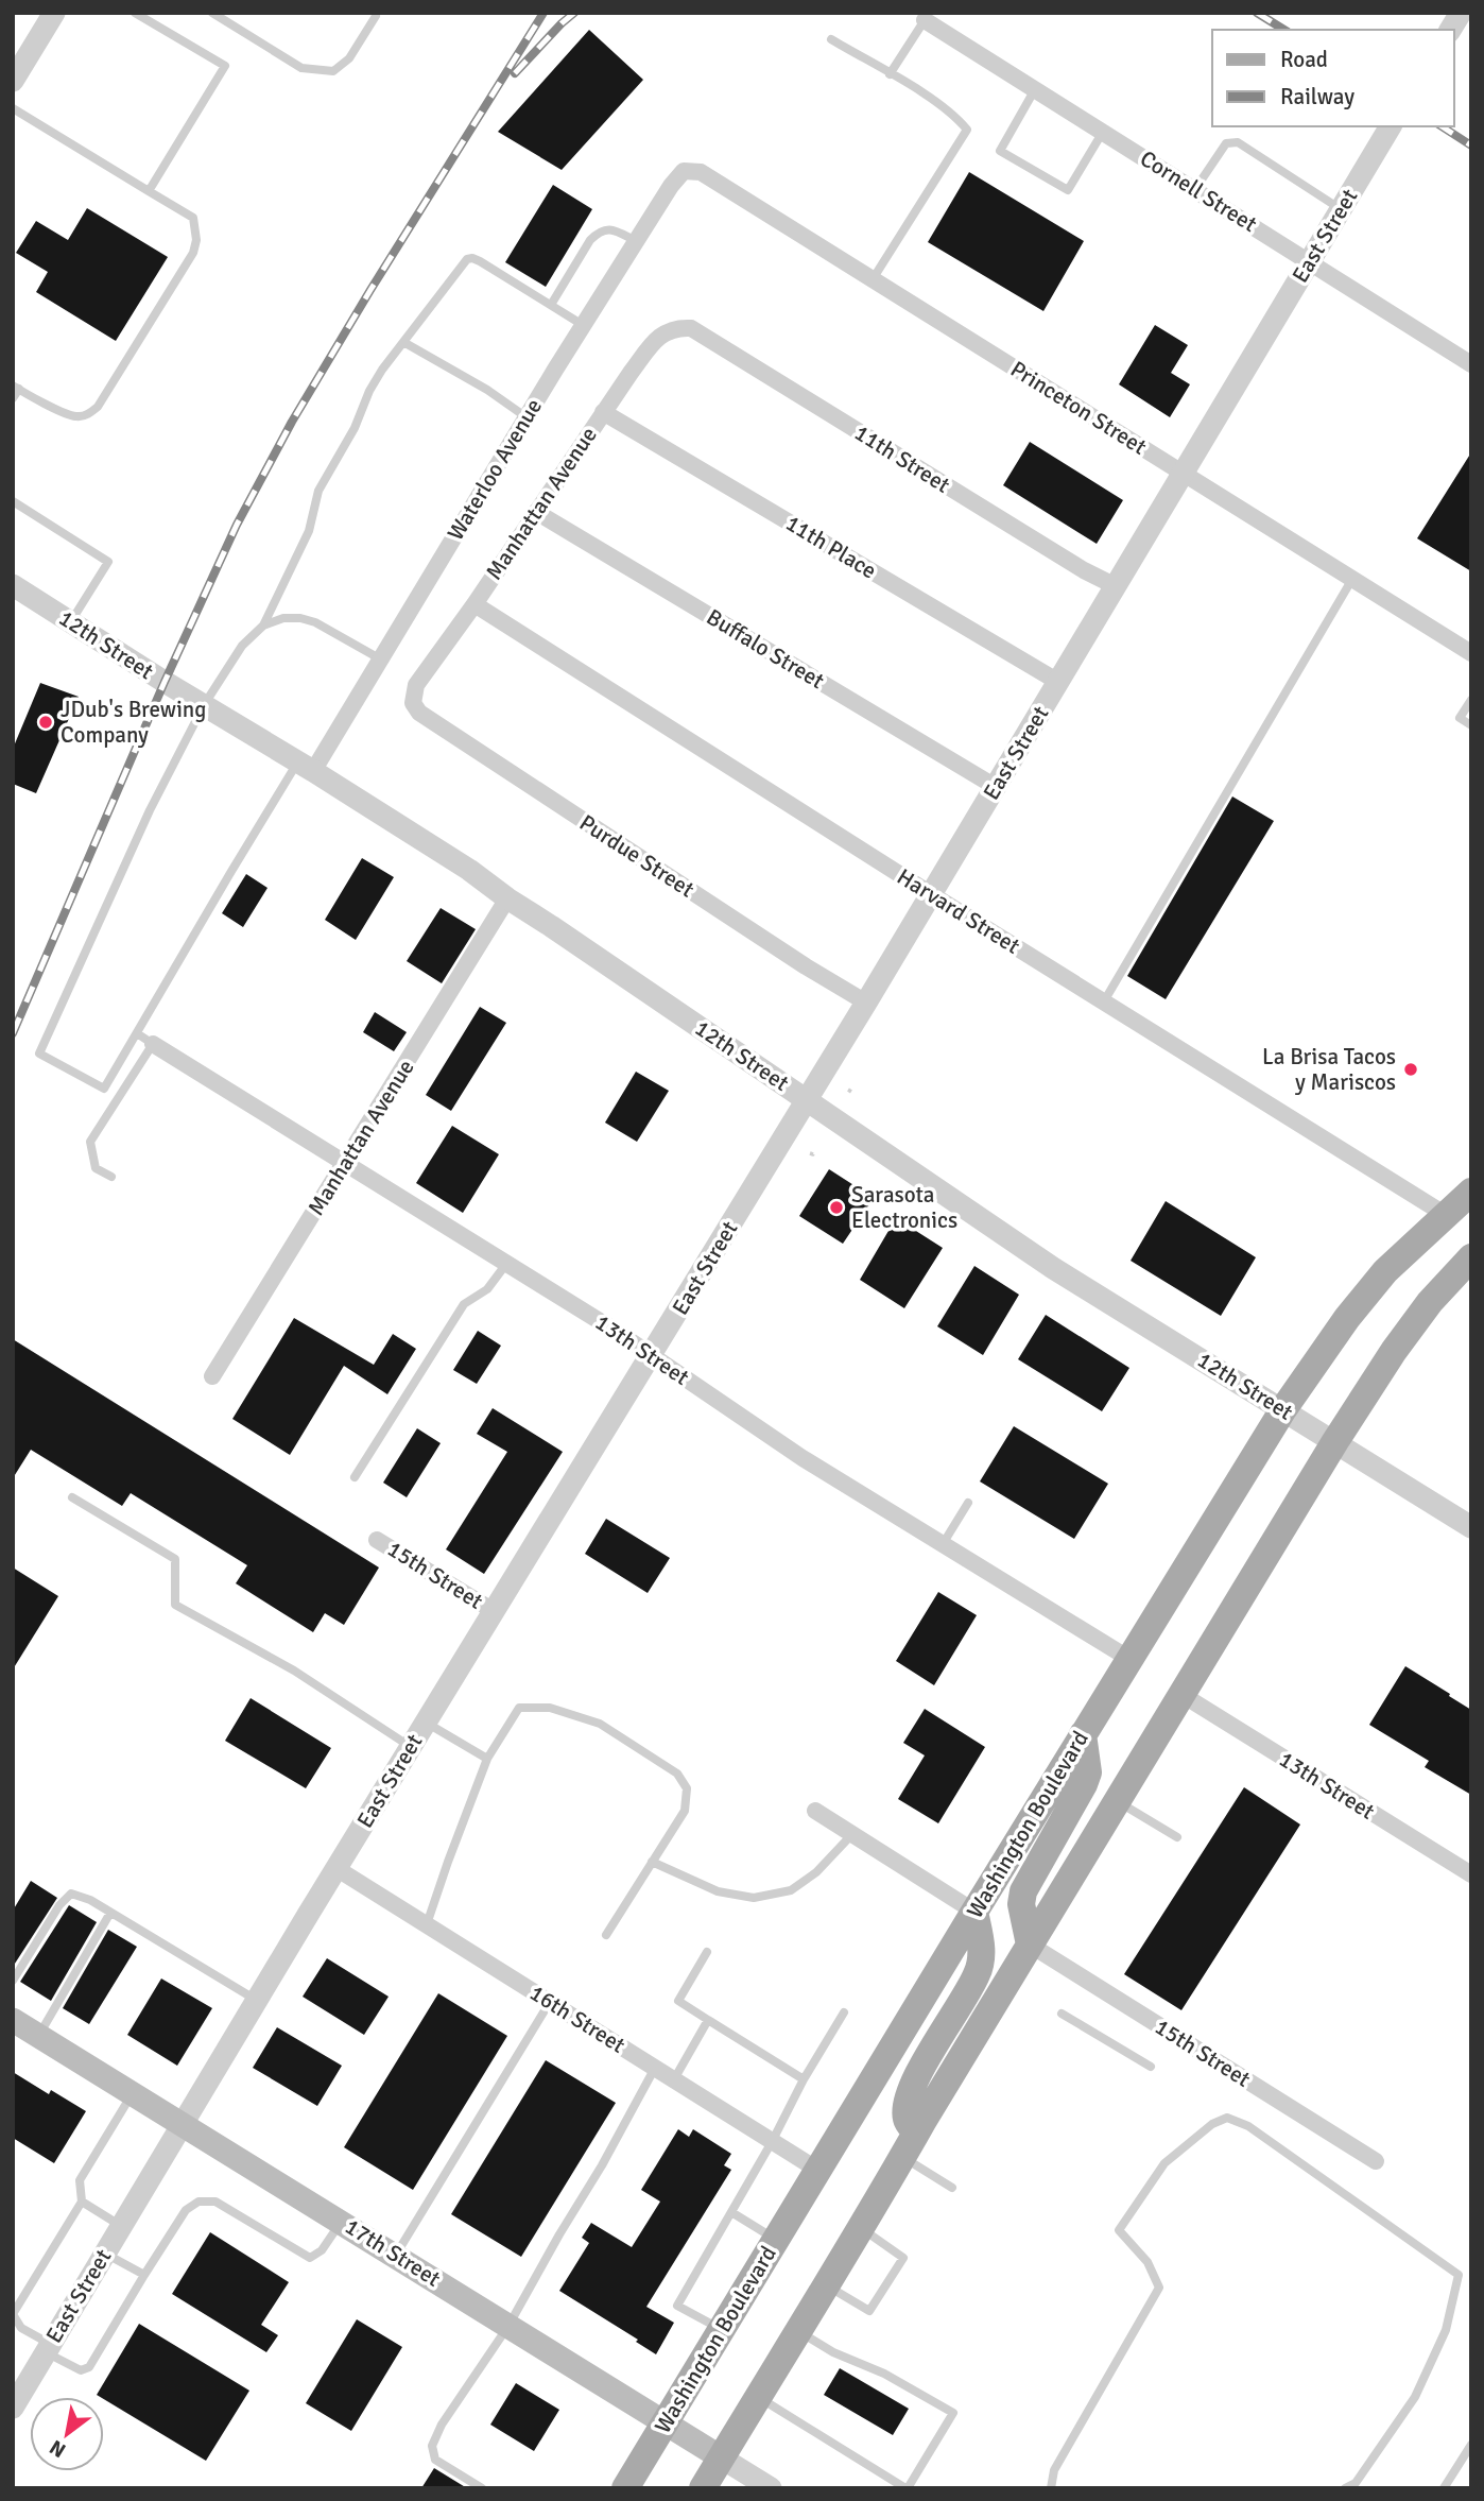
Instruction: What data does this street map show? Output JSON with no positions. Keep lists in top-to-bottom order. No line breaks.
{"streets":{"main road":["Washington Boulevard","17th Street"],"street":["Cornell Street","East Street","Princeton Street","11th Street","Waterloo Avenue","Manhattan Avenue","11th Place","12th Street","Buffalo Street","Purdue Street","Harvard Street","13th Street","15th Street","16th Street"]},"crossings":[["Cornell Street","East Street"],["East Street","Princeton Street"],["East Street","11th Street"],["East Street","11th Place"],["East Street","12th Street"],["East Street","Buffalo Street"],["East Street","Purdue Street"],["East Street","Harvard Street"],["East Street","13th Street"],["East Street","15th Street"],["East Street","16th Street"],["East Street","17th Street"],["Princeton Street","Waterloo Avenue"],["11th Street","Manhattan Avenue"],["Waterloo Avenue","12th Street"],["Manhattan Avenue","11th Place"],["Manhattan Avenue","12th Street"],["Manhattan Avenue","Buffalo Street"],["Manhattan Avenue","Purdue Street"],["Manhattan Avenue","Harvard Street"],["Manhattan Avenue","13th Street"],["12th Street","Washington Boulevard"],["Harvard Street","Washington Boulevard"],["13th Street","Washington Boulevard"],["Washington Boulevard","16th Street"],["Washington Boulevard","17th Street"]],"places":["JDub's Brewing Company","La Brisa Tacos y Mariscos","Sarasota Electronics"],"legend":["Road","Railway"],"north":"bottom left"}
